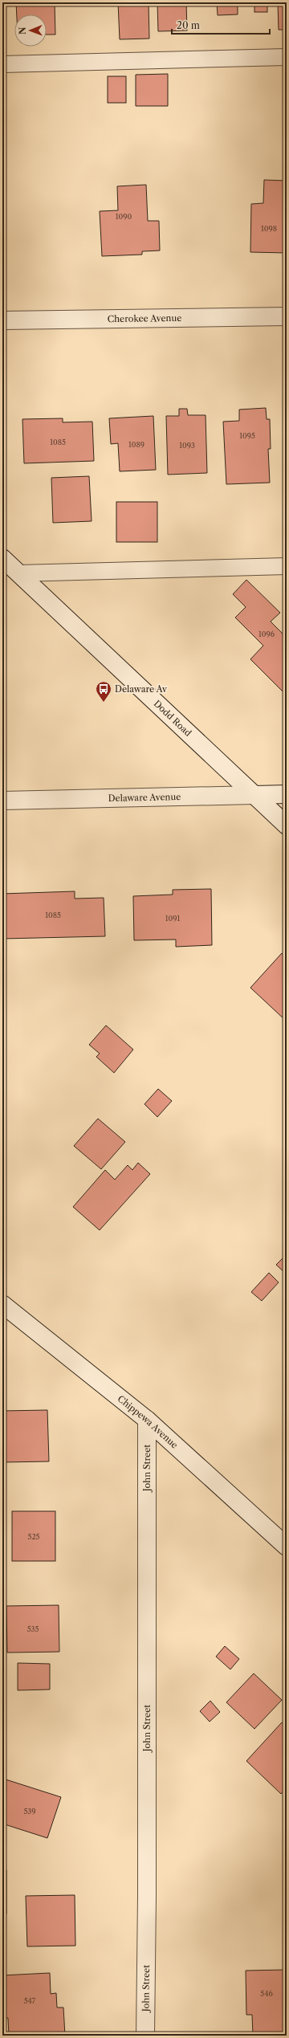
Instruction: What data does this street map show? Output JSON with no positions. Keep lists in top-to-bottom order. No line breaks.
{"streets":{"street":["Cherokee Avenue","Dodd Road","Delaware Avenue","Chippewa Avenue","John Street"]},"crossings":[["Dodd Road","Delaware Avenue"],["Chippewa Avenue","John Street"]],"places":{"bus stop":["Delaware Av"]},"house_numbers":["1090","1098","1095","1085","1089","1093","1096","1085","1091","525","535","539","546","547"],"scale_bar":"20 m","north":"left"}
